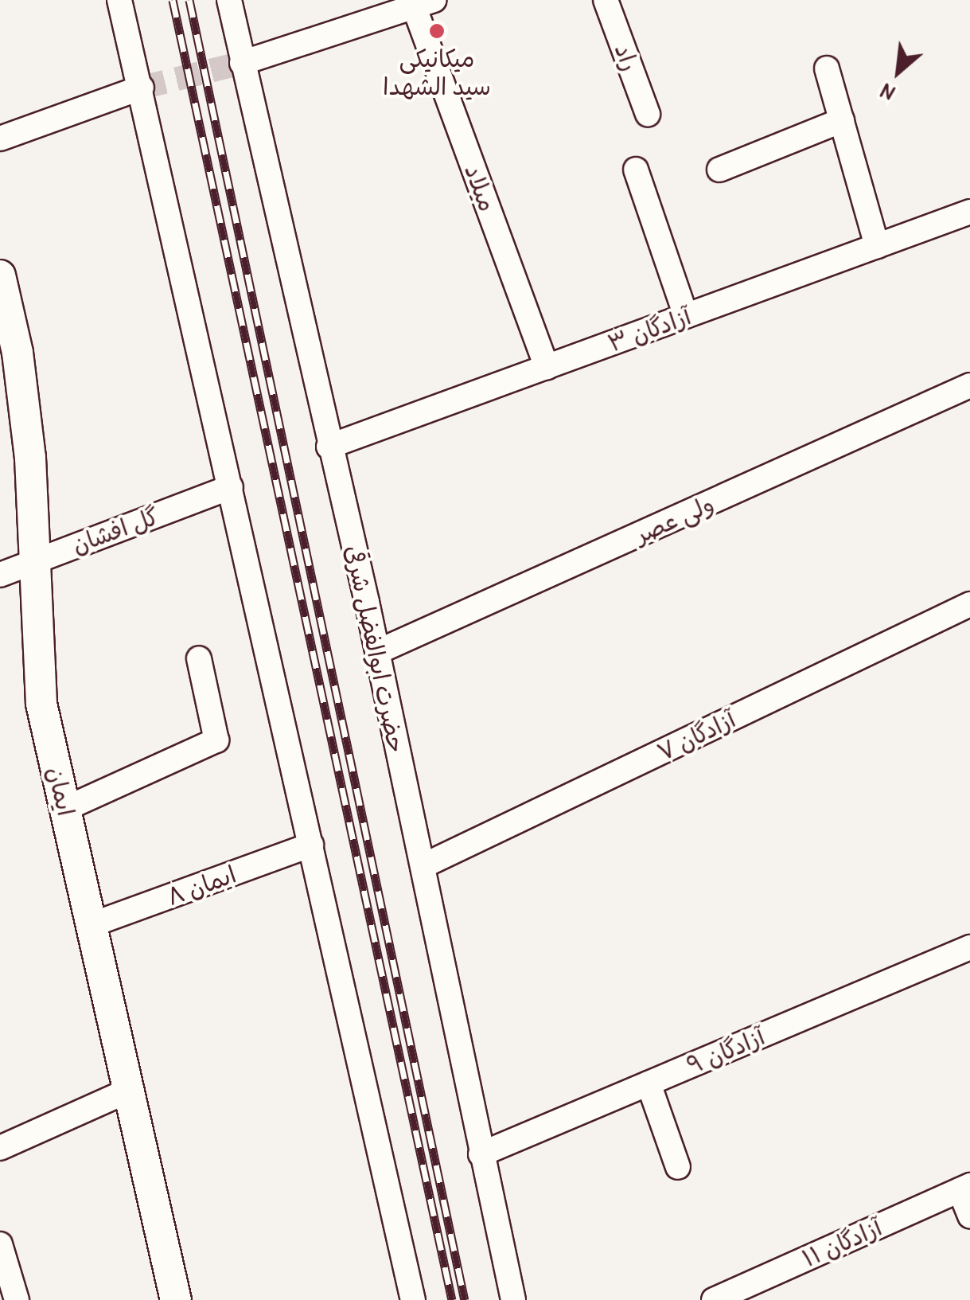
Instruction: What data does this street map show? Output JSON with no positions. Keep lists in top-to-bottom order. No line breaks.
{"streets":{"street":["راد","میلاد","۳ آزادگان","ولی عصر","گل افشان","حضرت ابوالفضل شرقی","۷ آزادگان","ایمان","ایمان ۸","۹ آزادگان","۱۱ آزادگان"]},"crossings":[["میلاد","۳ آزادگان"],["۳ آزادگان","حضرت ابوالفضل شرقی"],["ولی عصر","حضرت ابوالفضل شرقی"],["گل افشان","ایمان"],["حضرت ابوالفضل شرقی","۷ آزادگان"],["حضرت ابوالفضل شرقی","۹ آزادگان"],["ایمان","ایمان ۸"]],"places":["میکانیکی سید الشهدا"],"north":"bottom left"}
